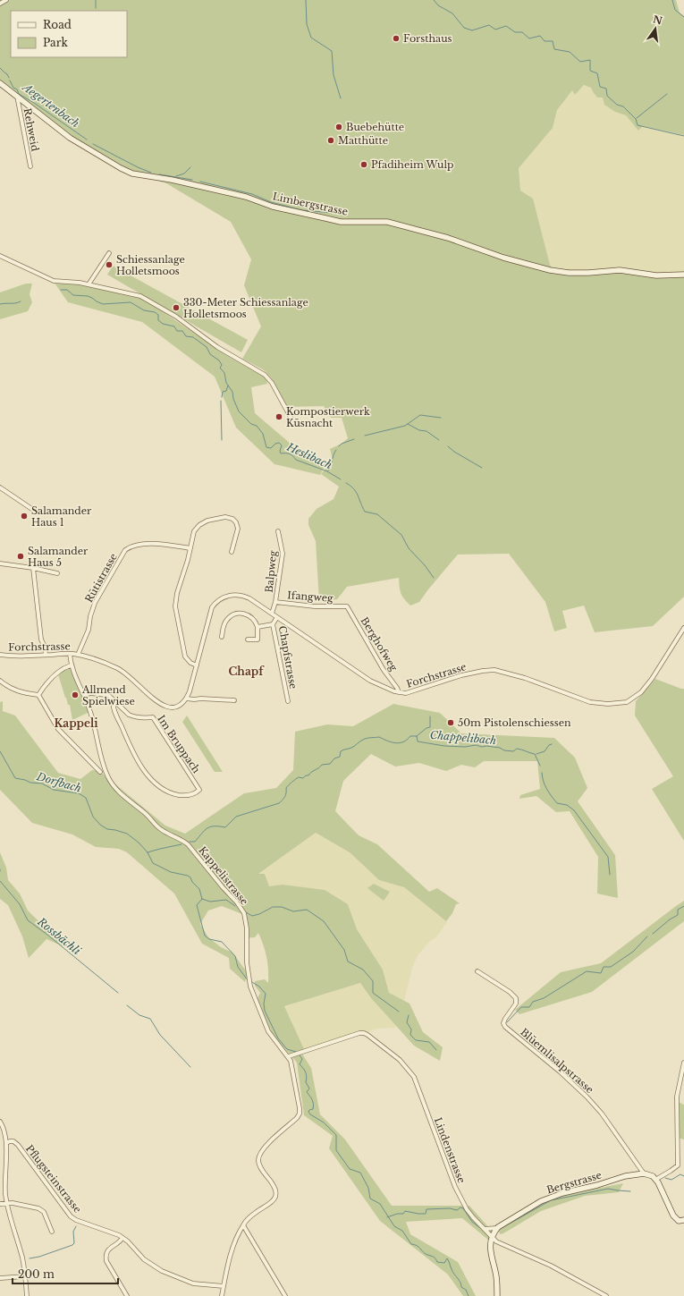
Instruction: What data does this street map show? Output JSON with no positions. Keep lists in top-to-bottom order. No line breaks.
{"streets":{"street":["Rehweid","Limbergstrasse","Balpweg","Rütistrasse","Ifangweg","Berghofweg","Forchstrasse","Chapfstrasse","Im Bruppach","Kappelistrasse","Blüemlisalpstrasse","Lindenstrasse","Pflugsteinstrasse","Bergstrasse"]},"crossings":[["Rehweid","Limbergstrasse"],["Balpweg","Ifangweg"],["Balpweg","Forchstrasse"],["Rütistrasse","Forchstrasse"],["Ifangweg","Berghofweg"],["Berghofweg","Forchstrasse"],["Forchstrasse","Chapfstrasse"],["Im Bruppach","Kappelistrasse"],["Kappelistrasse","Lindenstrasse"],["Blüemlisalpstrasse","Bergstrasse"]],"districts":["Chapf","Kappeli"],"water":["Aegertenbach","Heslibach","Chappelibach","Dorfbach","Rossbächli"],"places":["Forsthaus","Buebehütte","Matthütte","Pfadiheim Wulp","Schiessanlage Holletsmoos","330-Meter Schiessanlage Holletsmoos","Kompostierwerk Küsnacht","Salamander Haus 1","Salamander Haus 5","Allmend Spielwiese","50m Pistolenschiessen"],"legend":["Road","Park"],"scale_bar":"200 m","north":"top"}
